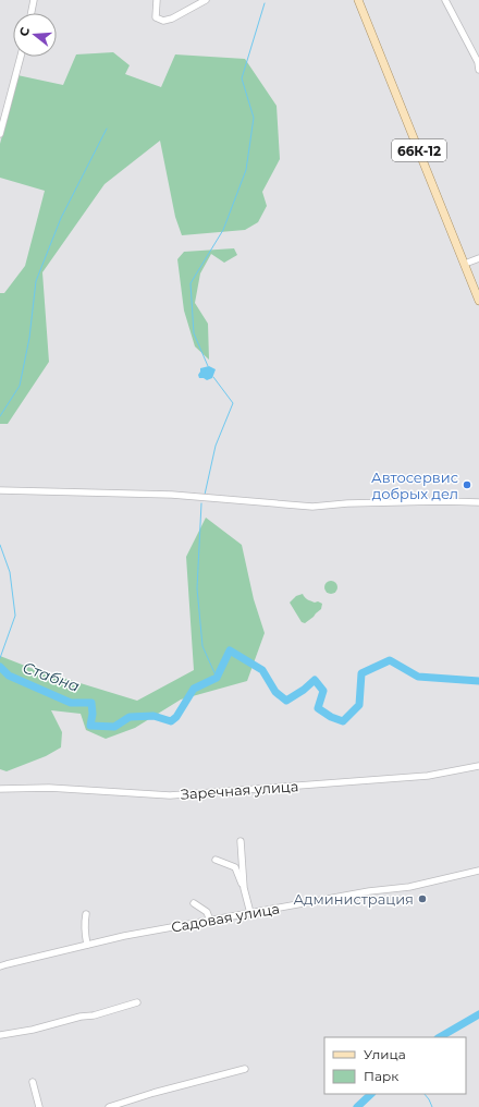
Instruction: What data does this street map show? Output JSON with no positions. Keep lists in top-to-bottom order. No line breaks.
{"streets":{"main road":["66К-12"],"street":["Заречная улица","Садовая улица"]},"water":["Стабна"],"places":["Автосервис добрых дел","Администрация"],"legend":["Улица","Парк"],"north":"left"}
